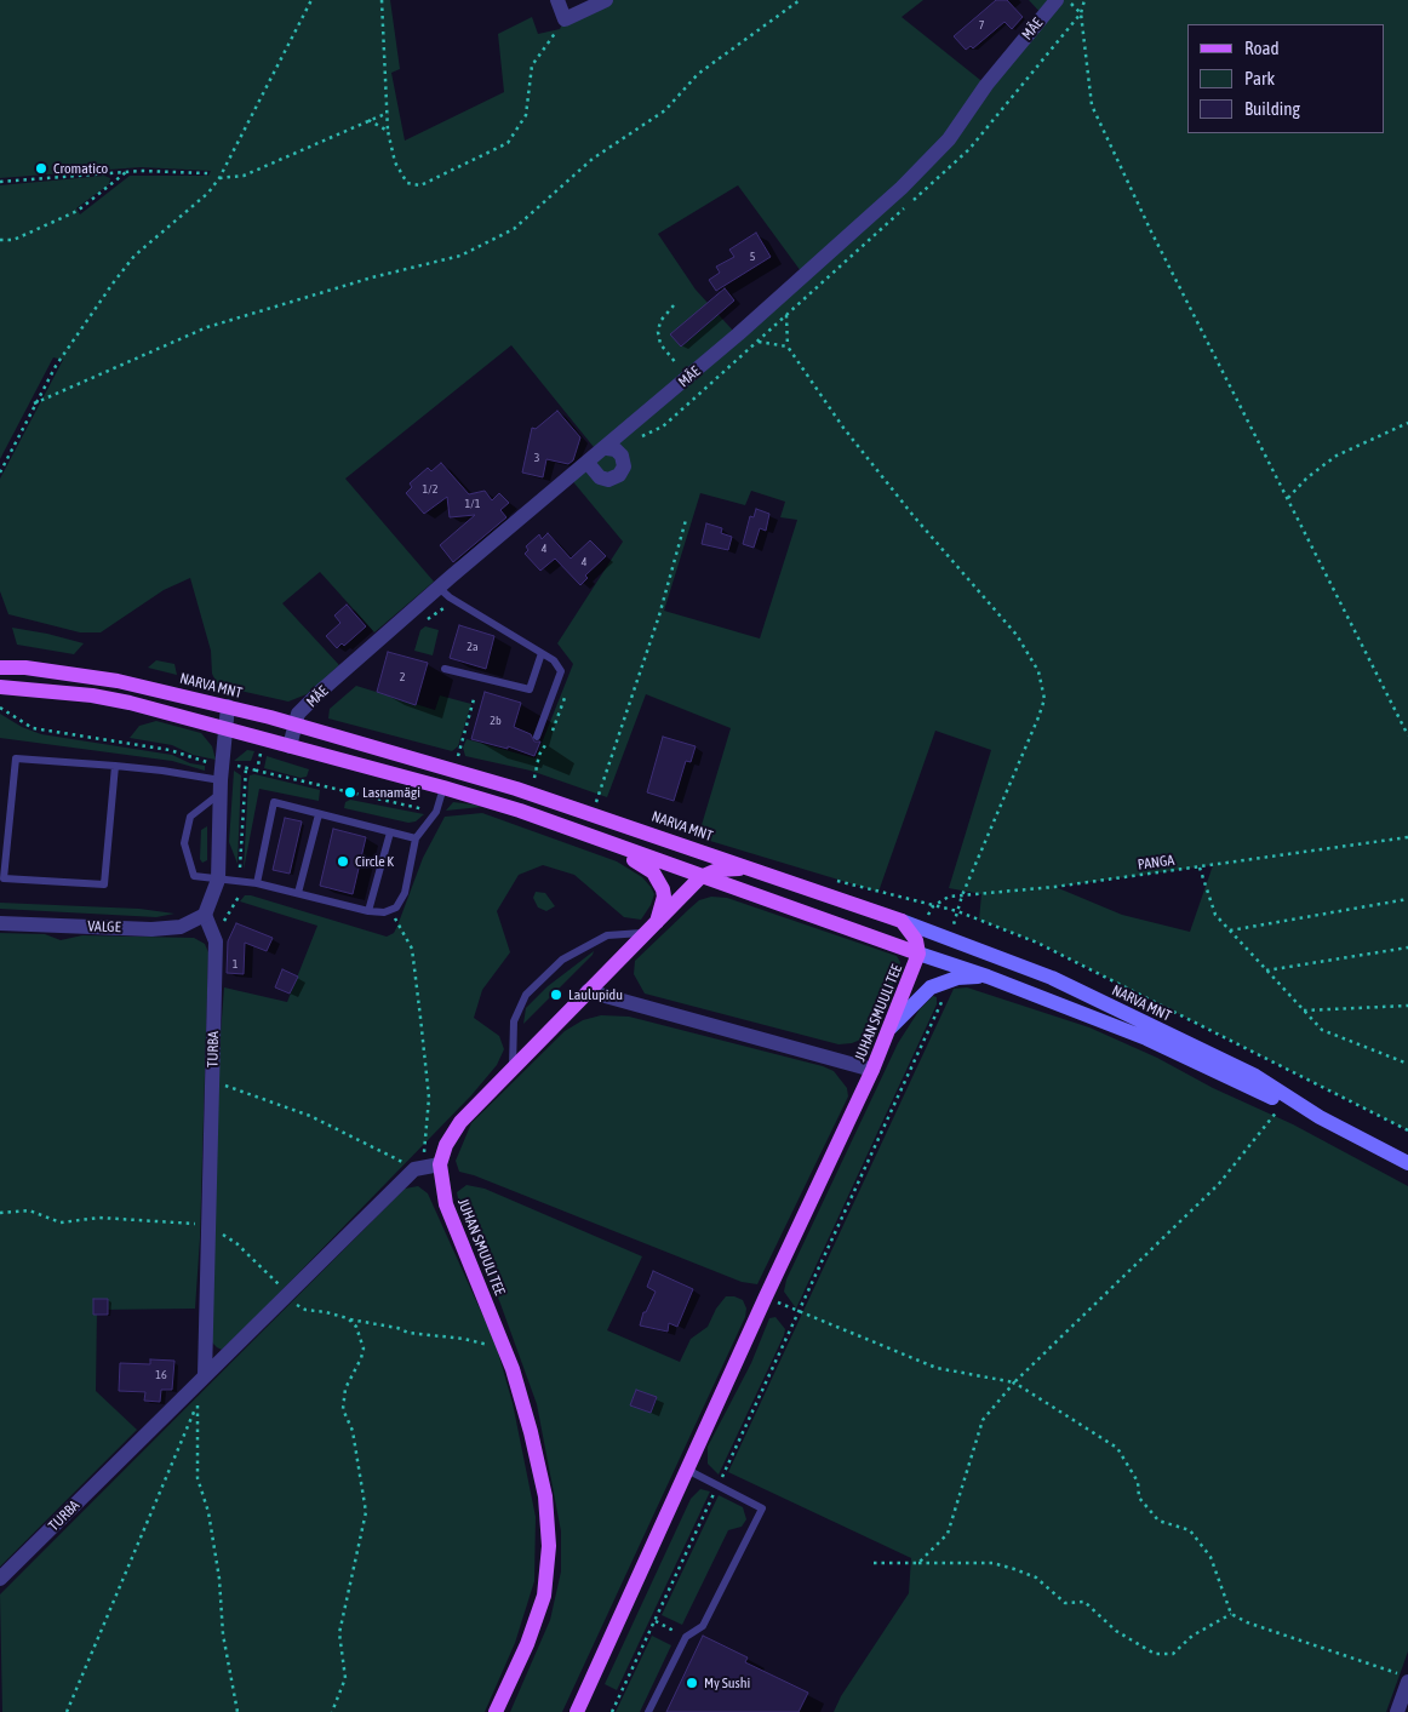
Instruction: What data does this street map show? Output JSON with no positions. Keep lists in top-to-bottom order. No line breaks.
{"streets":{"main road":["NARVA MNT","JUHAN SMUULI TEE"],"street":["MÄE","VALGE","TURBA"],"path":["PANGA"]},"crossings":[["MÄE","NARVA MNT"],["NARVA MNT","PANGA"],["NARVA MNT","JUHAN SMUULI TEE"],["VALGE","TURBA"]],"places":["Cromatico","Lasnamägi","Circle K","Laulupidu","My Sushi"],"house_numbers":["7","5","3","1/2","1/1","4","4","2a","2","2b","1","16"],"legend":["Road","Park","Building"]}
